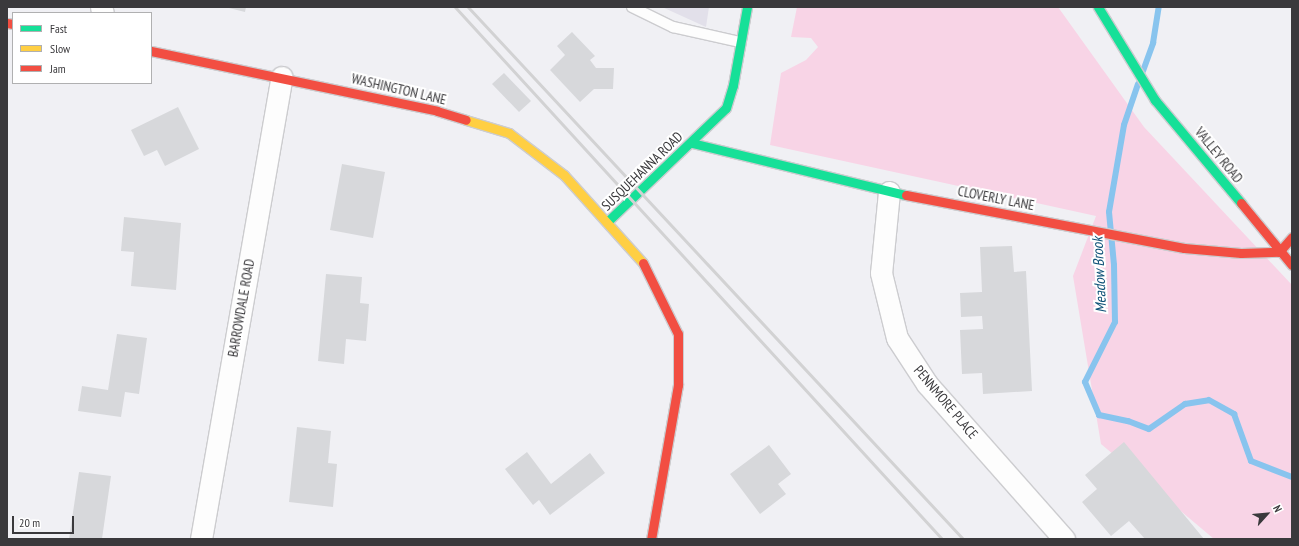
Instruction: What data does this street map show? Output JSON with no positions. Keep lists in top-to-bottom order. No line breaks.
{"streets":{"main road":["WASHINGTON LANE","VALLEY ROAD","SUSQUEHANNA ROAD","CLOVERLY LANE"],"street":["BARROWDALE ROAD","PENNMORE PLACE"]},"crossings":[["WASHINGTON LANE","SUSQUEHANNA ROAD"],["WASHINGTON LANE","BARROWDALE ROAD"],["VALLEY ROAD","CLOVERLY LANE"],["SUSQUEHANNA ROAD","CLOVERLY LANE"],["CLOVERLY LANE","PENNMORE PLACE"]],"water":["Meadow Brook"],"legend":["Fast","Slow","Jam"],"scale_bar":"20 m","north":"top right"}
